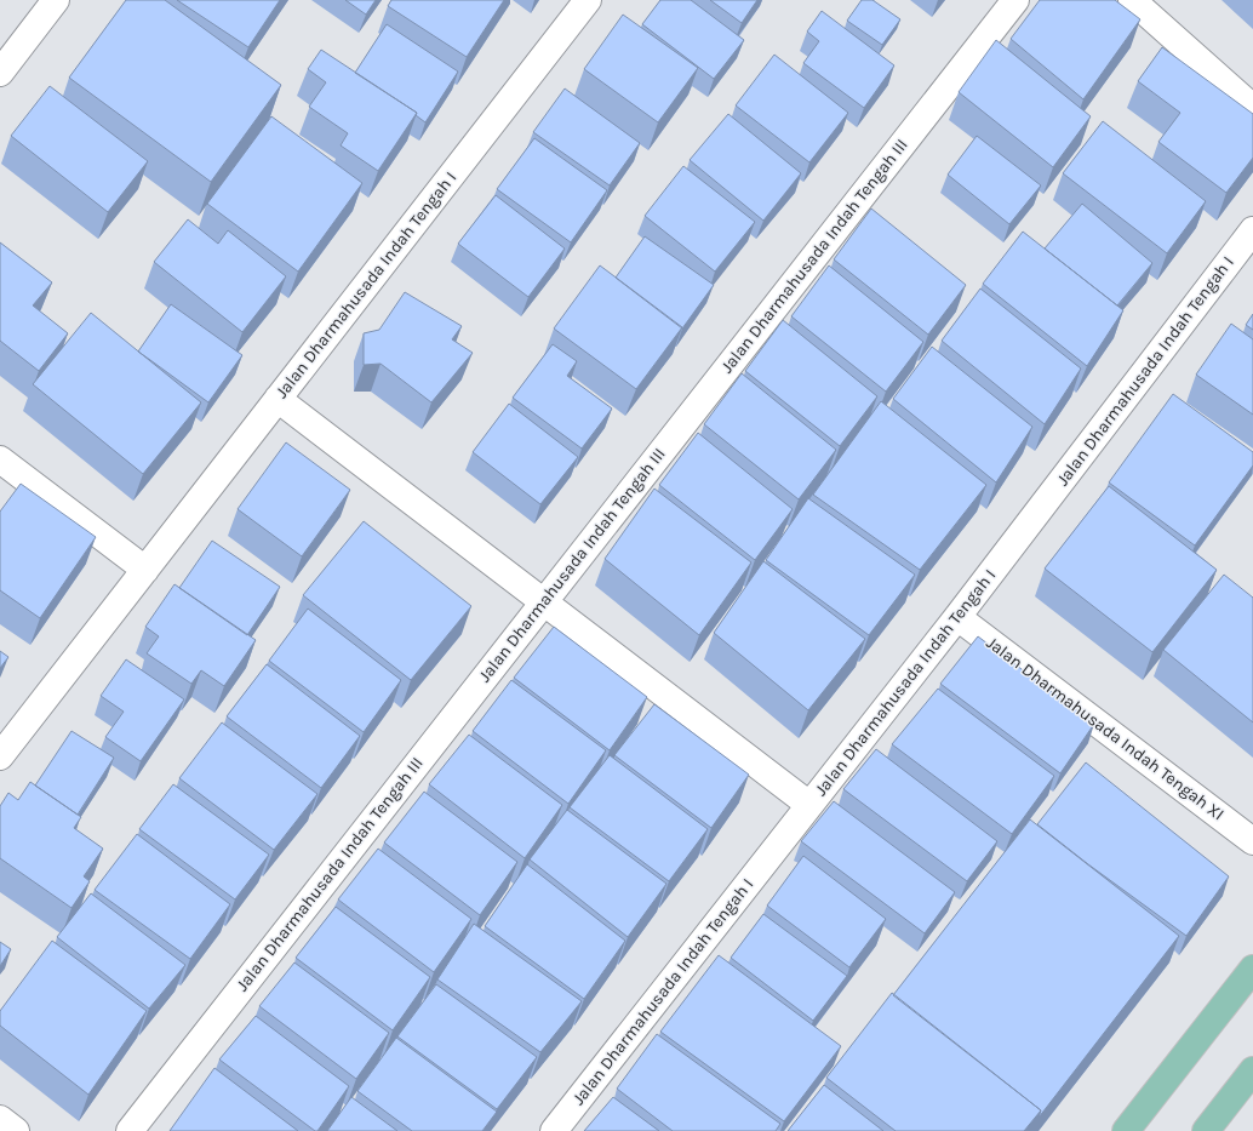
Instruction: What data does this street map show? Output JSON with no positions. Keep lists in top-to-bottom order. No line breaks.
{"streets":{"street":["Jalan Dharmahusada Indah Tengah III","Jalan Dharmahusada Indah Tengah I","Jalan Dharmahusada Indah Tengah XI"]},"crossings":[["Jalan Dharmahusada Indah Tengah I","Jalan Dharmahusada Indah Tengah XI"]]}
